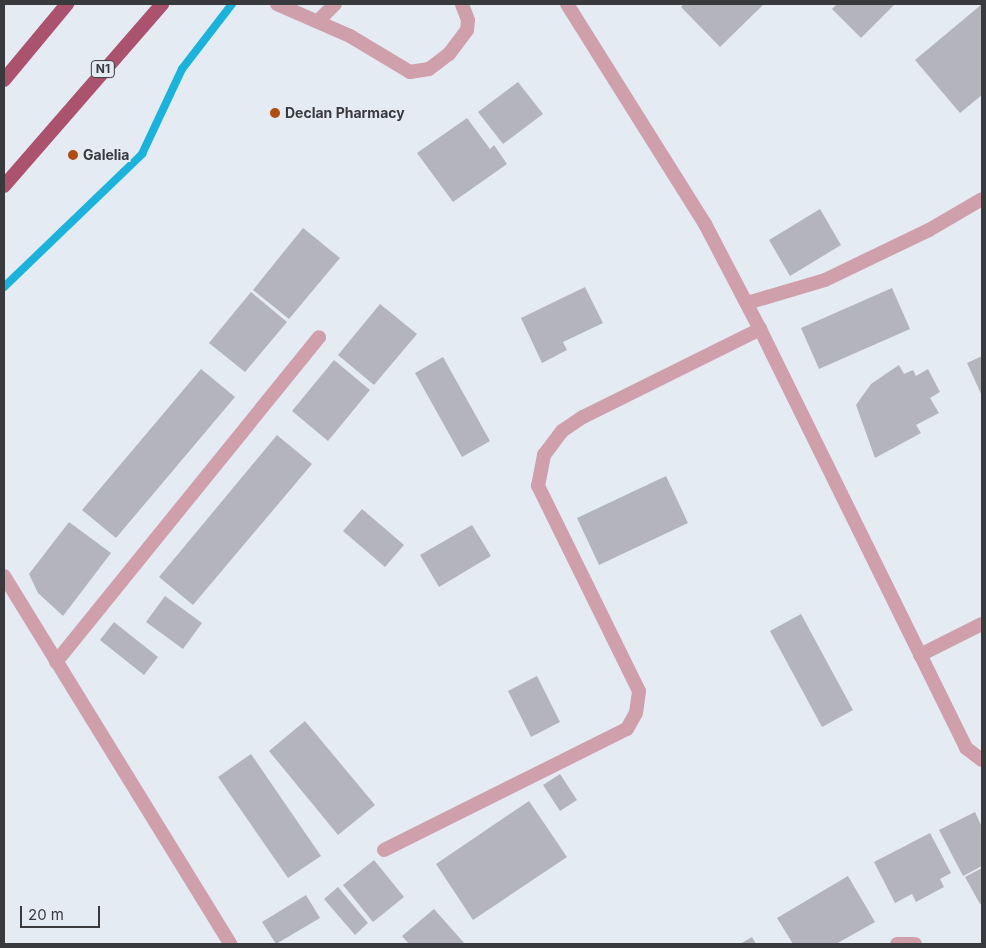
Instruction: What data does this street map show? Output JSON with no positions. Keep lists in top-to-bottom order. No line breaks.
{"streets":{"highway":["N1"]},"places":["Declan Pharmacy","Galelia"],"scale_bar":"20 m"}
